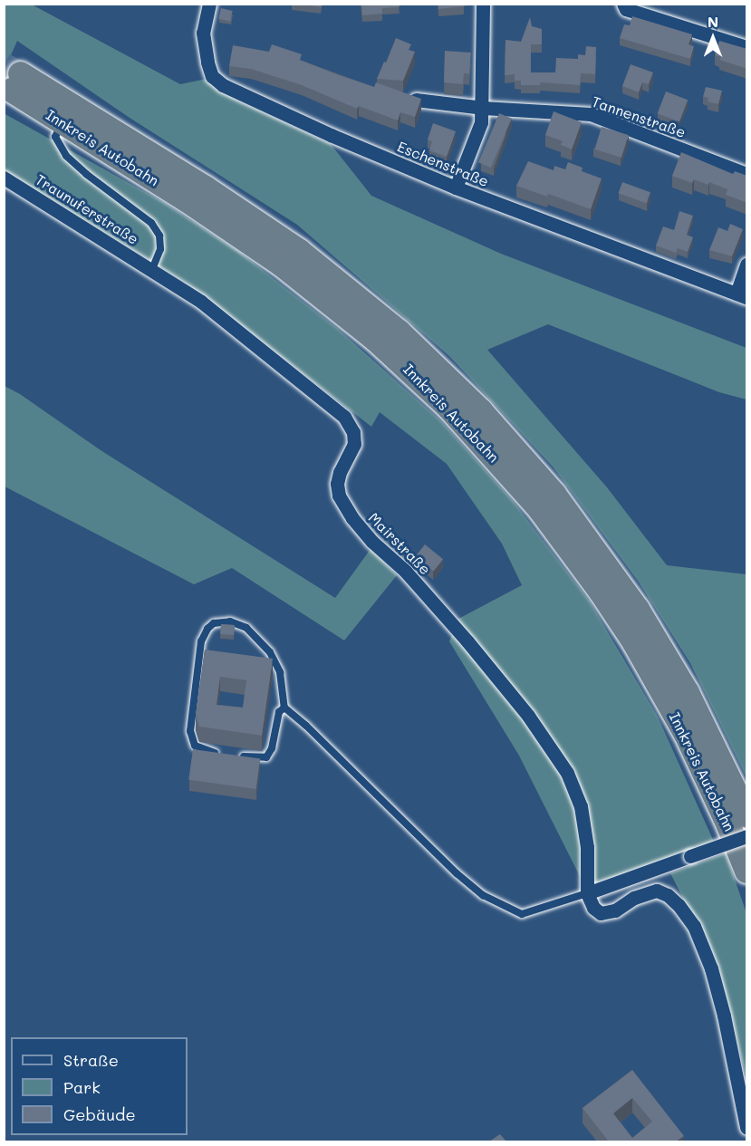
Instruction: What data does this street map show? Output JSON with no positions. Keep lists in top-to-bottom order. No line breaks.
{"streets":{"highway":["Innkreis Autobahn"],"street":["Tannenstraße","Eschenstraße","Traunuferstraße","Mairstraße"]},"crossings":[["Traunuferstraße","Mairstraße"]],"legend":["Straße","Park","Gebäude"],"north":"top"}
